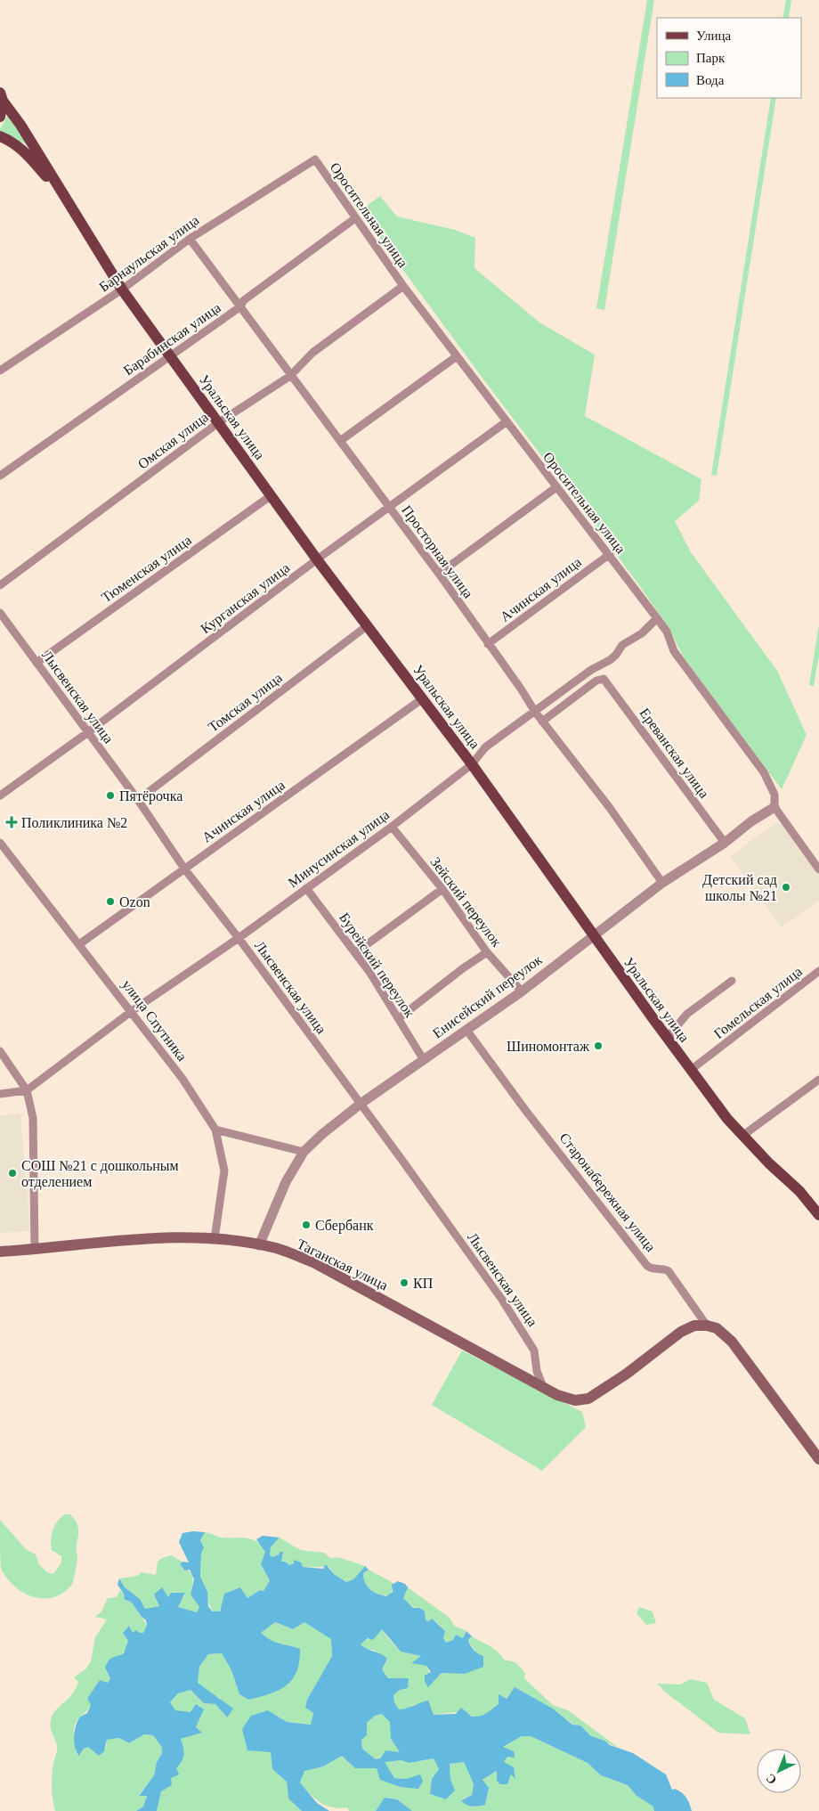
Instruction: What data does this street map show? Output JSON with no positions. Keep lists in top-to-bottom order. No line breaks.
{"streets":{"main road":["Уральская улица","Старонабережная улица","Таганская улица"],"street":["Оросительная улица","Барнаульская улица","Барабинская улица","Омская улица","Просторная улица","Тюменская улица","Ачинская улица","Курганская улица","Лысвенская улица","Томская улица","Ереванская улица","Минусинская улица","Зейский переулок","Бурейский переулок","Енисейский переулок","Гомельская улица","улица Спутника"]},"crossings":[["Оросительная улица","Барнаульская улица"],["Оросительная улица","Барабинская улица"],["Оросительная улица","Омская улица"],["Оросительная улица","Ачинская улица"],["Оросительная улица","Курганская улица"],["Оросительная улица","Минусинская улица"],["Оросительная улица","Енисейский переулок"],["Барнаульская улица","Уральская улица"],["Барнаульская улица","Просторная улица"],["Барабинская улица","Уральская улица"],["Барабинская улица","Просторная улица"],["Уральская улица","Омская улица"],["Уральская улица","Тюменская улица"],["Уральская улица","Ачинская улица"],["Уральская улица","Курганская улица"],["Уральская улица","Томская улица"],["Уральская улица","Минусинская улица"],["Уральская улица","Енисейский переулок"],["Уральская улица","Гомельская улица"],["Омская улица","Просторная улица"],["Просторная улица","Ачинская улица"],["Просторная улица","Курганская улица"],["Просторная улица","Ереванская улица"],["Просторная улица","Минусинская улица"],["Просторная улица","Енисейский переулок"],["Тюменская улица","Лысвенская улица"],["Ачинская улица","Лысвенская улица"],["Ачинская улица","улица Спутника"],["Курганская улица","Лысвенская улица"],["Лысвенская улица","Томская улица"],["Лысвенская улица","Минусинская улица"],["Лысвенская улица","Енисейский переулок"],["Лысвенская улица","Таганская улица"],["Ереванская улица","Енисейский переулок"],["Минусинская улица","Зейский переулок"],["Минусинская улица","Бурейский переулок"],["Минусинская улица","улица Спутника"],["Зейский переулок","Енисейский переулок"],["Бурейский переулок","Енисейский переулок"],["Енисейский переулок","Старонабережная улица"],["Енисейский переулок","Таганская улица"],["улица Спутника","Таганская улица"],["Старонабережная улица","Таганская улица"]],"places":{"other":["Пятёрочка","Детский сад школы №21","Ozon","Шиномонтаж","СОШ №21 с дошкольным отделением","Сбербанк","КП"],"health":["Поликлиника №2"]},"legend":["Улица","Парк","Вода"],"north":"bottom left"}
